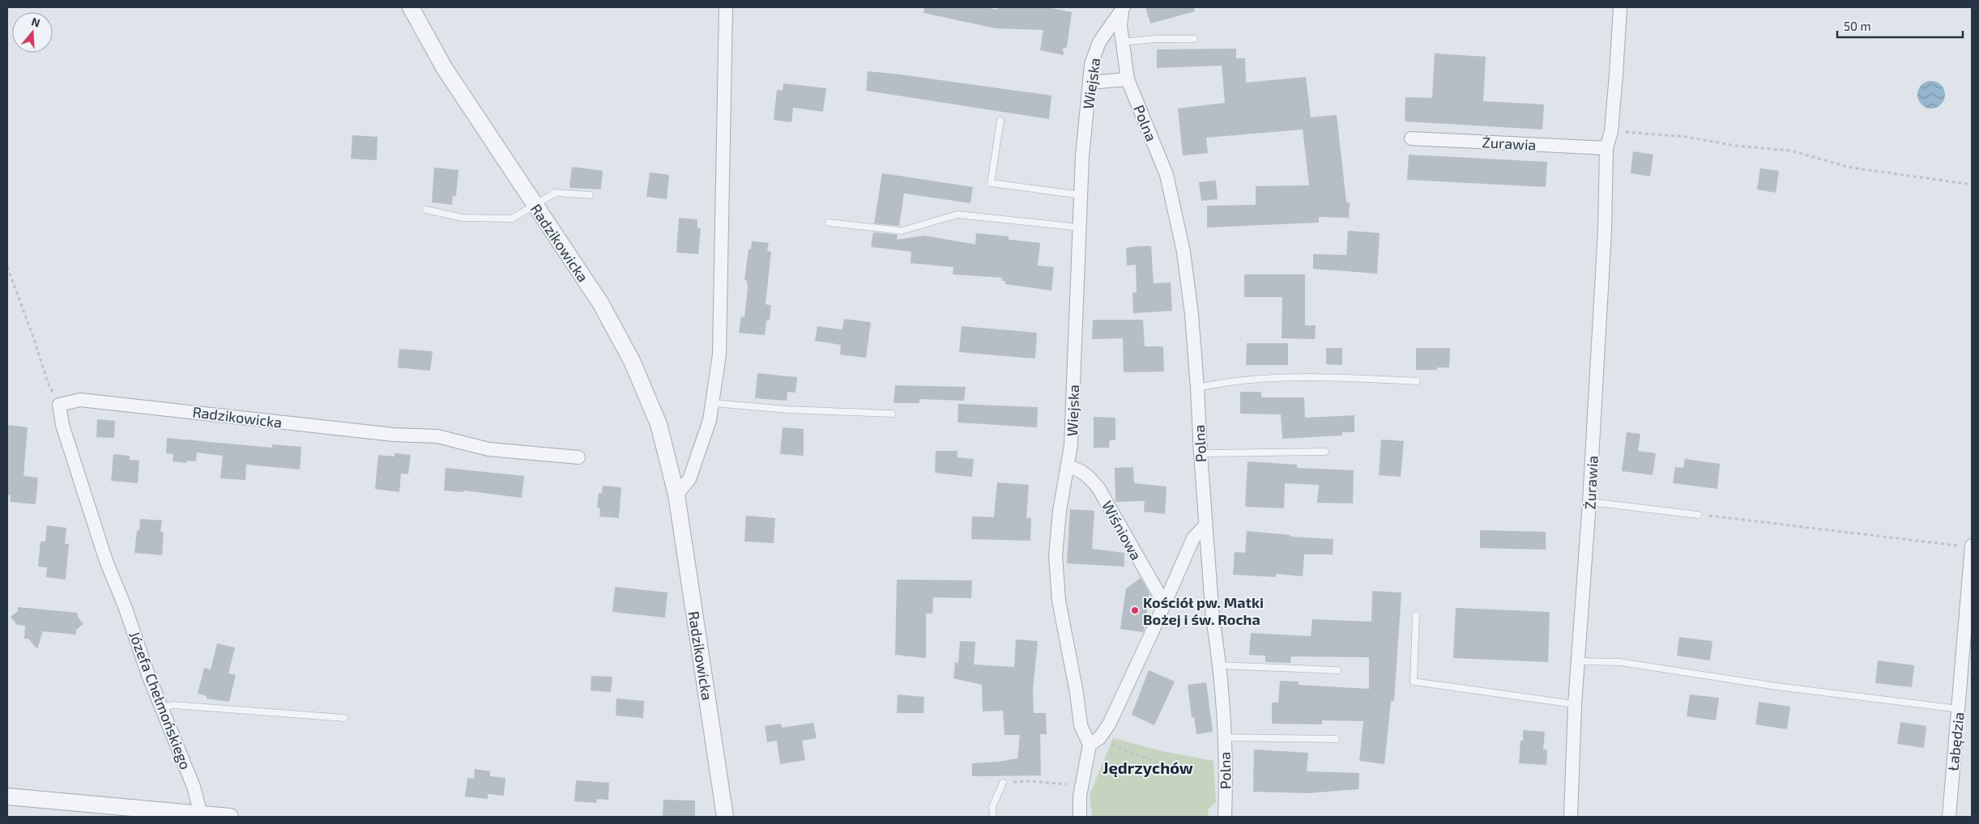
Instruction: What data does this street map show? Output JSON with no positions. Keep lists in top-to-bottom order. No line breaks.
{"streets":{"street":["Wiejska","Polna","Żurawia","Radzikowicka","Wiśniowa","Józefa Chełmońskiego","Łabędzia"]},"crossings":[["Wiejska","Polna"],["Wiejska","Wiśniowa"],["Radzikowicka","Józefa Chełmońskiego"]],"districts":["Jędrzychów"],"places":["Kościół pw. Matki Bożej i św. Rocha"],"scale_bar":"50 m","north":"top"}
